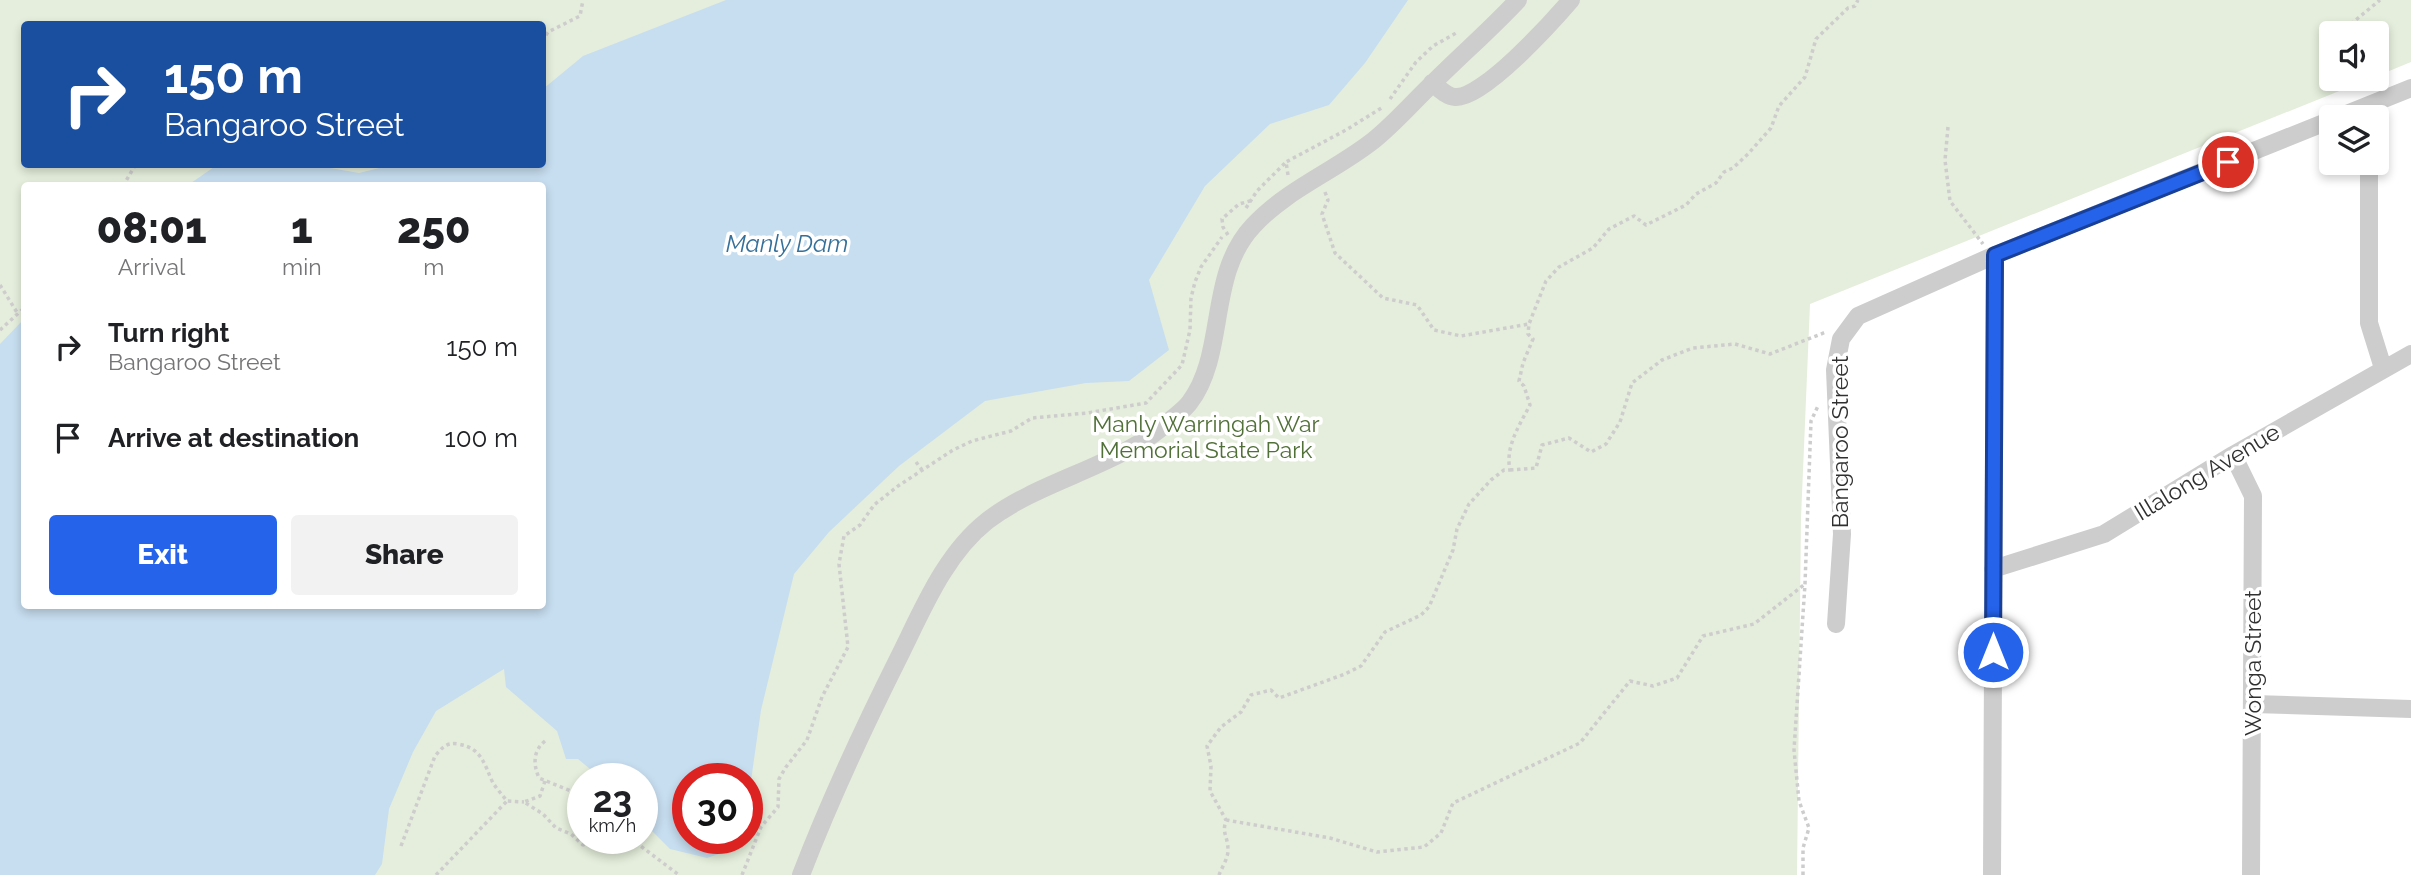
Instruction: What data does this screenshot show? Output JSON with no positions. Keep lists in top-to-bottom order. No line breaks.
{"streets":{"street":["Bangaroo Street","Illalong Avenue","Wonga Street"]},"crossings":[["Illalong Avenue","Wonga Street"]],"water":["Manly Dam"],"parks":["Manly Warringah War Memorial State Park"],"page":{"turn":["150 m","Bangaroo Street"],"eta":["08:01","Arrival","1","min","250","m"],"list":[{"name":"Turn right","note":"Bangaroo Street","value":"150 m"},{"name":"Arrive at destination","value":"100 m"}],"buttons":["Exit","Share"],"speed":"23 km/h","limit":"30"}}
